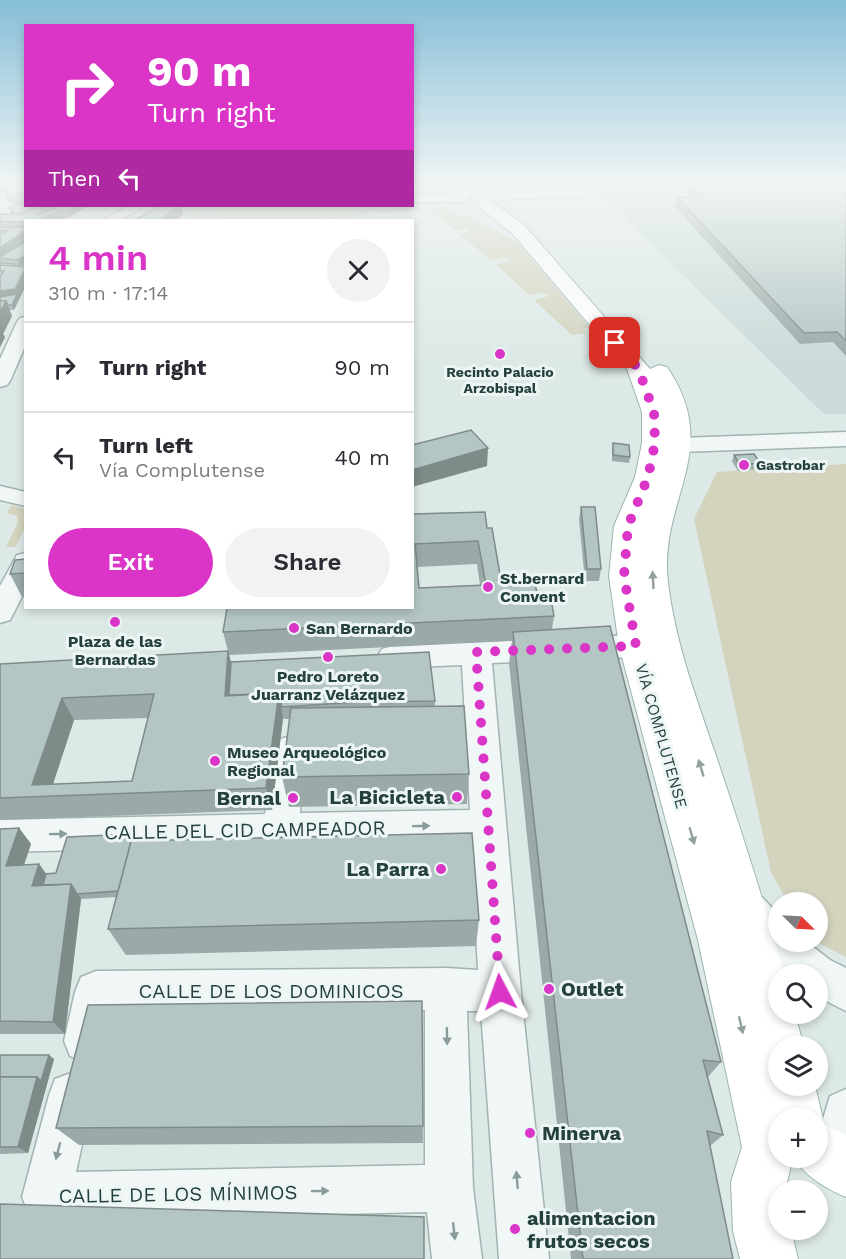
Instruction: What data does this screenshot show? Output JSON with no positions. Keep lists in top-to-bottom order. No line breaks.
{"streets":{"main road":["VÍA COMPLUTENSE"],"street":["CALLE DEL CID CAMPEADOR","CALLE DE LOS DOMINICOS","CALLE DE LOS MÍNIMOS"]},"crossings":[["CALLE DE LOS DOMINICOS","CALLE DE LOS MÍNIMOS"]],"one_way":["CALLE DEL CID CAMPEADOR"],"places":["Recinto Palacio Arzobispal","Gastrobar","St.bernard Convent","Plaza de las Bernardas","San Bernardo","Pedro Loreto Juarranz Velázquez","Museo Arqueológico Regional","La Bicicleta","Bernal","La Parra","Outlet","Minerva","alimentacion frutos secos"],"north":"bottom right","page":{"turn":["90 m","Turn right"],"then":"Then","heading":["4 min","310 m · 17:14"],"list":[{"name":"Turn right","value":"90 m"},{"name":"Turn left","note":"Vía Complutense","value":"40 m"}],"buttons":["Exit","Share"],"map_buttons":["+","−"]}}
